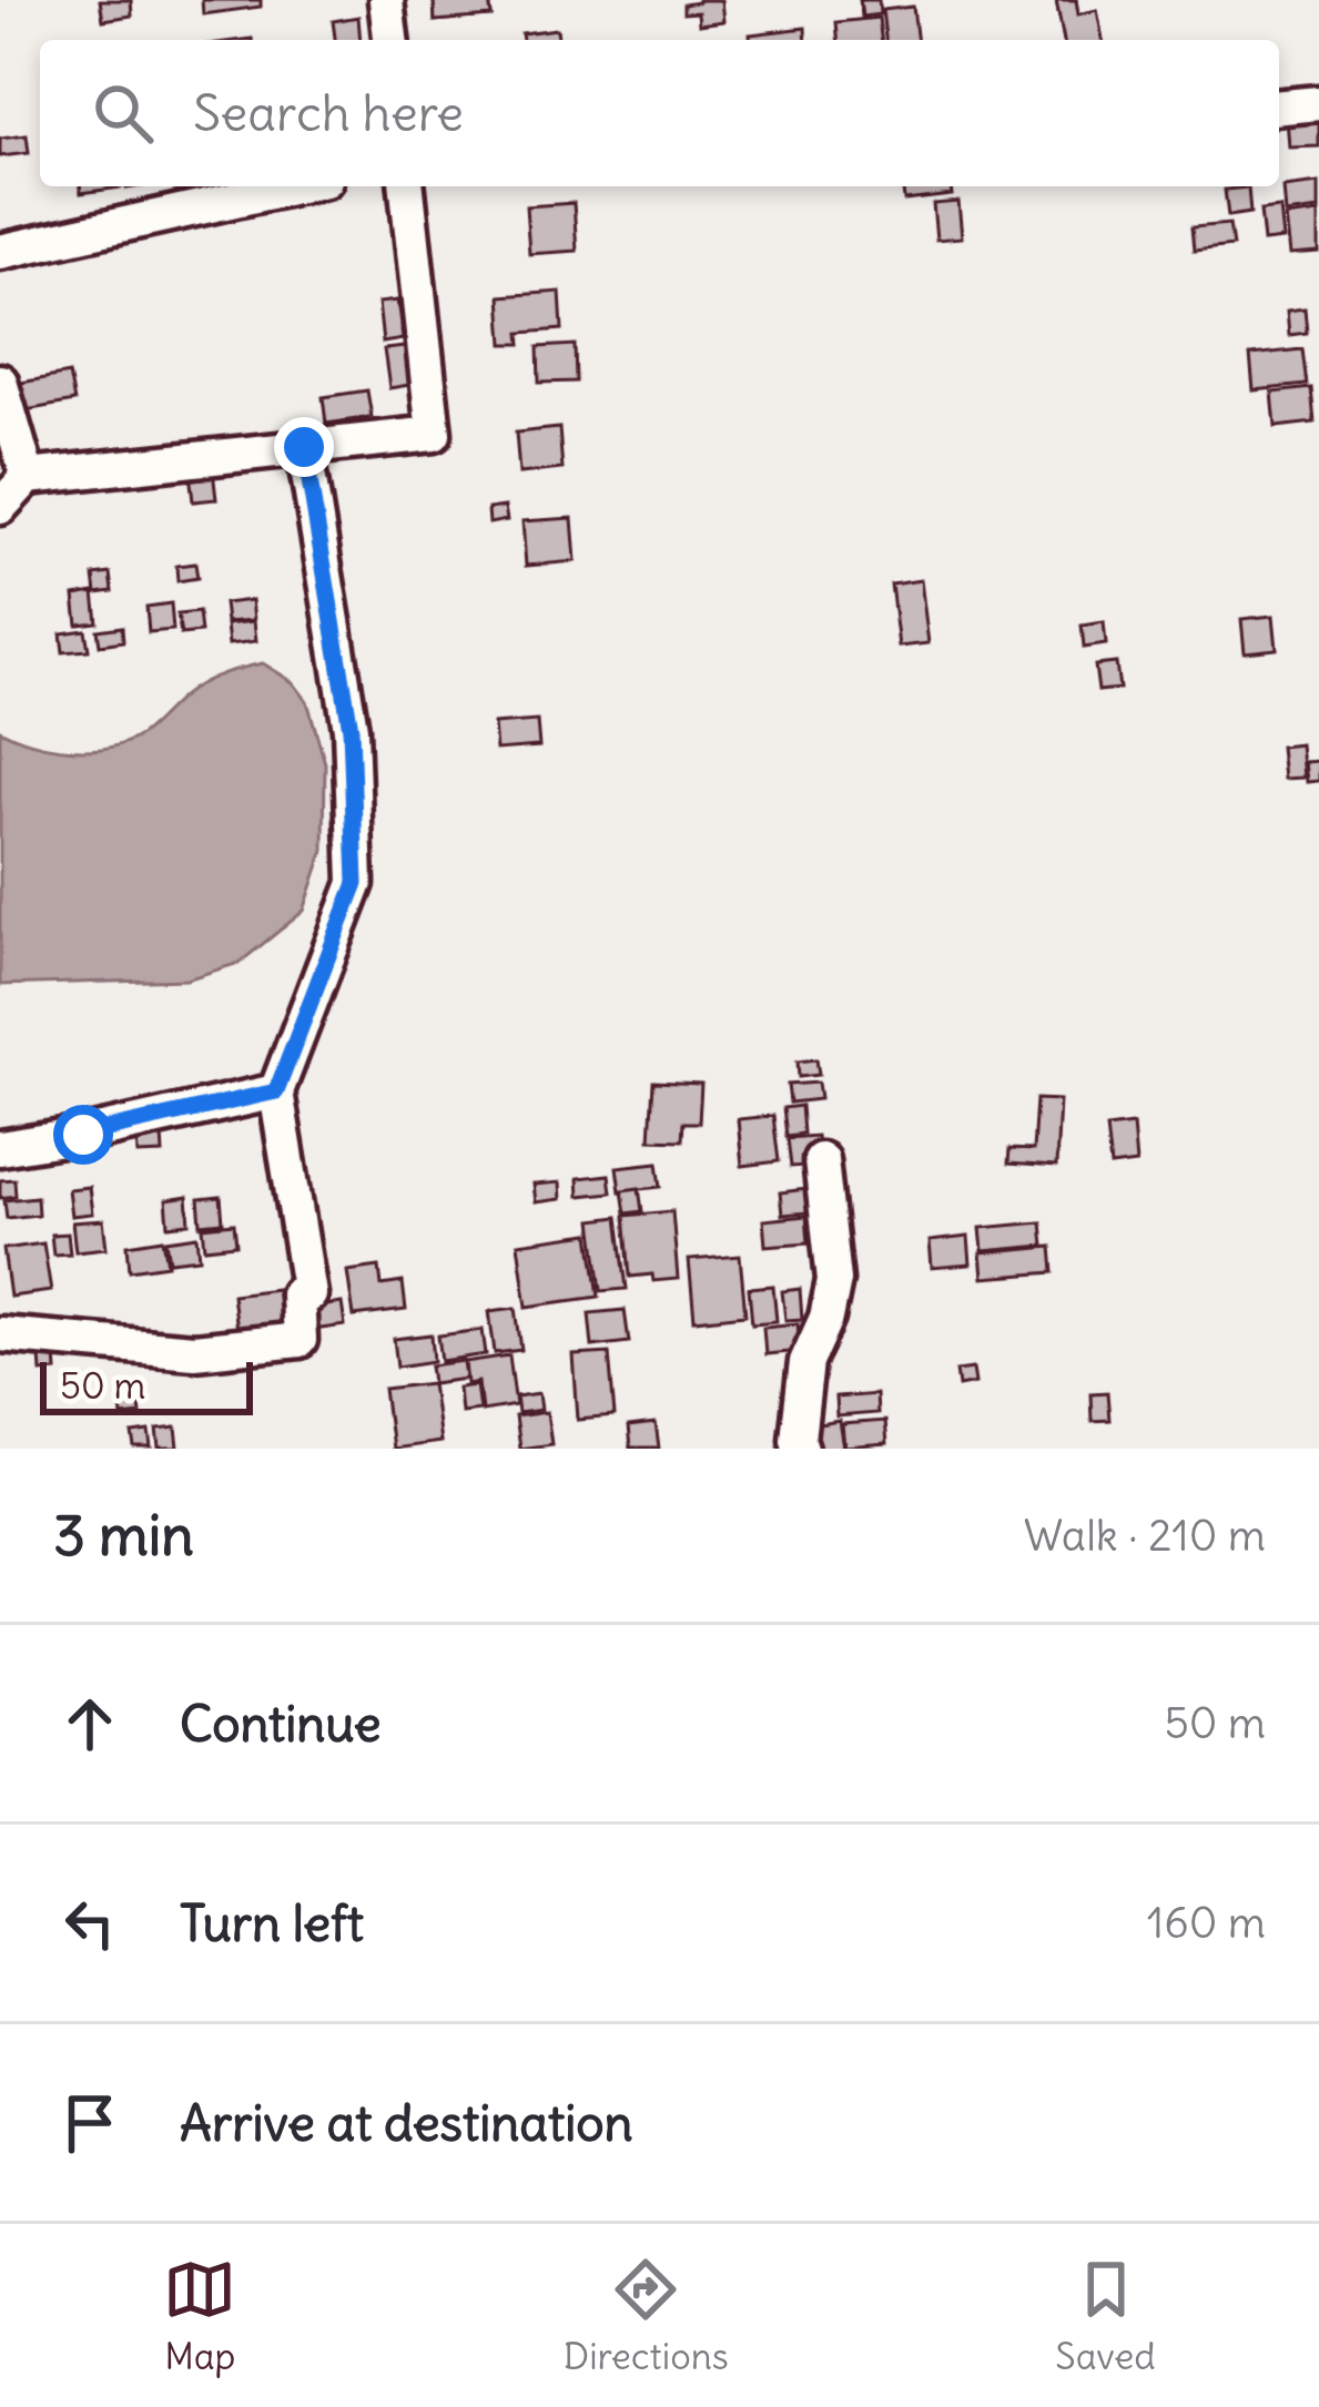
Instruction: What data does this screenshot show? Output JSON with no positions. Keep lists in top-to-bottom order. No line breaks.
{"scale_bar":"50 m","page":{"search":"Search here","scale":"50 m","heading":["3 min","Walk · 210 m"],"list":[["Continue","50 m"],["Turn left","160 m"],"Arrive at destination"],"nav":["Map","Directions","Saved"]}}
